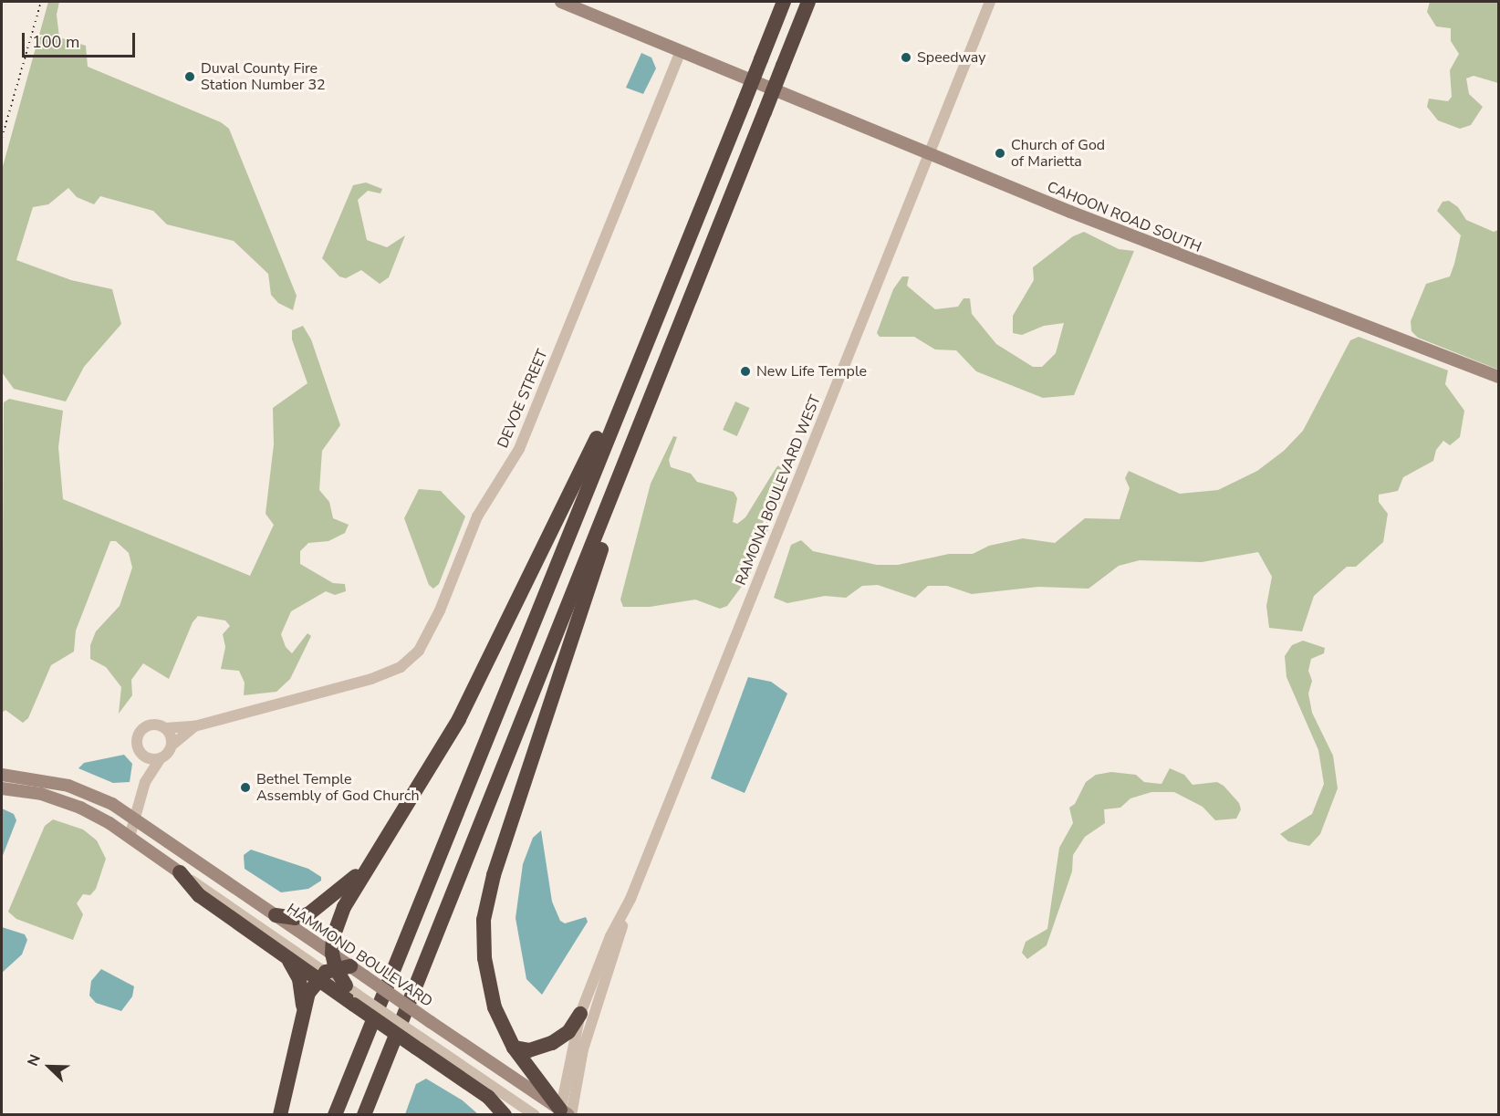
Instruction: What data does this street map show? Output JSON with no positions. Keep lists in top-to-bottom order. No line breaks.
{"streets":{"main road":["CAHOON ROAD SOUTH","HAMMOND BOULEVARD"],"street":["DEVOE STREET","RAMONA BOULEVARD WEST"]},"crossings":[["CAHOON ROAD SOUTH","DEVOE STREET"],["CAHOON ROAD SOUTH","RAMONA BOULEVARD WEST"],["RAMONA BOULEVARD WEST","HAMMOND BOULEVARD"]],"places":["Speedway","Duval County Fire Station Number 32","Church of God of Marietta","New Life Temple","Bethel Temple Assembly of God Church"],"scale_bar":"100 m","north":"top left"}
